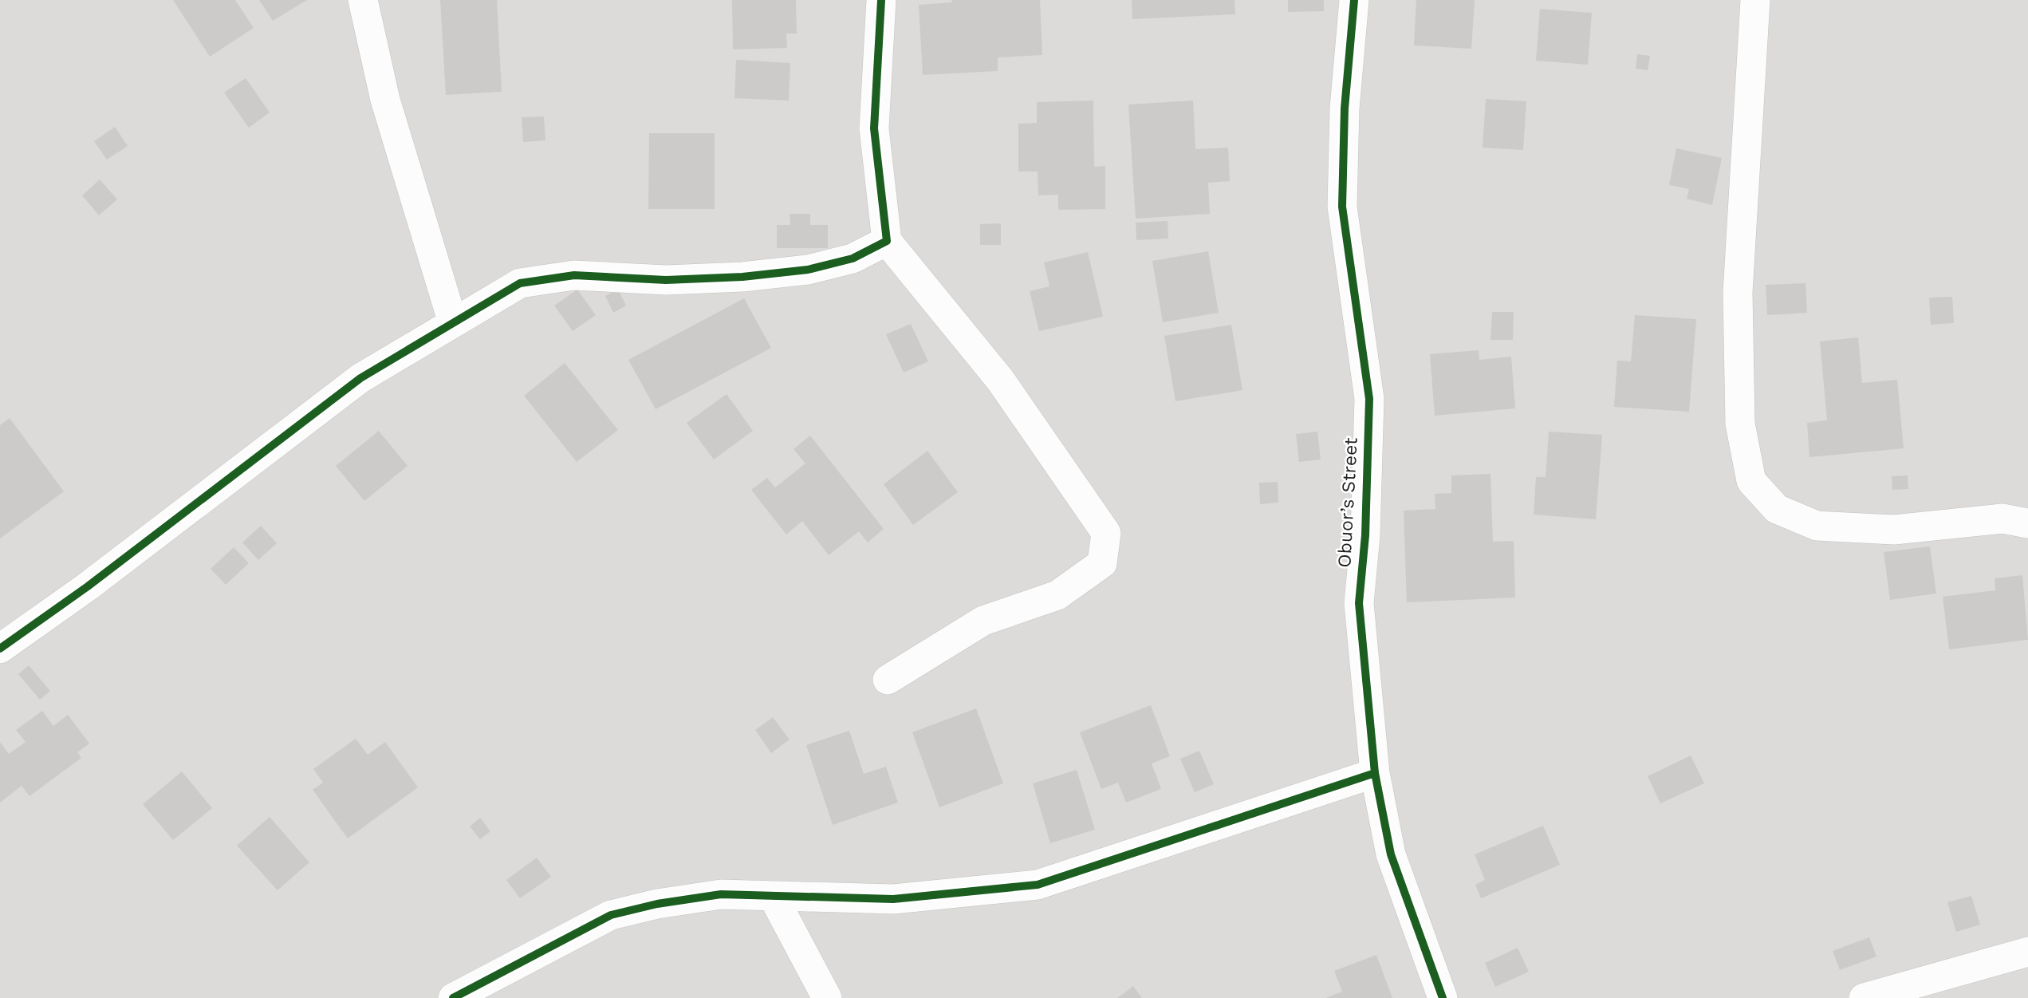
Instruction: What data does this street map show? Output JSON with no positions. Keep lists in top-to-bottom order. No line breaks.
{"streets":{"street":["Obuor’s Street"]}}
